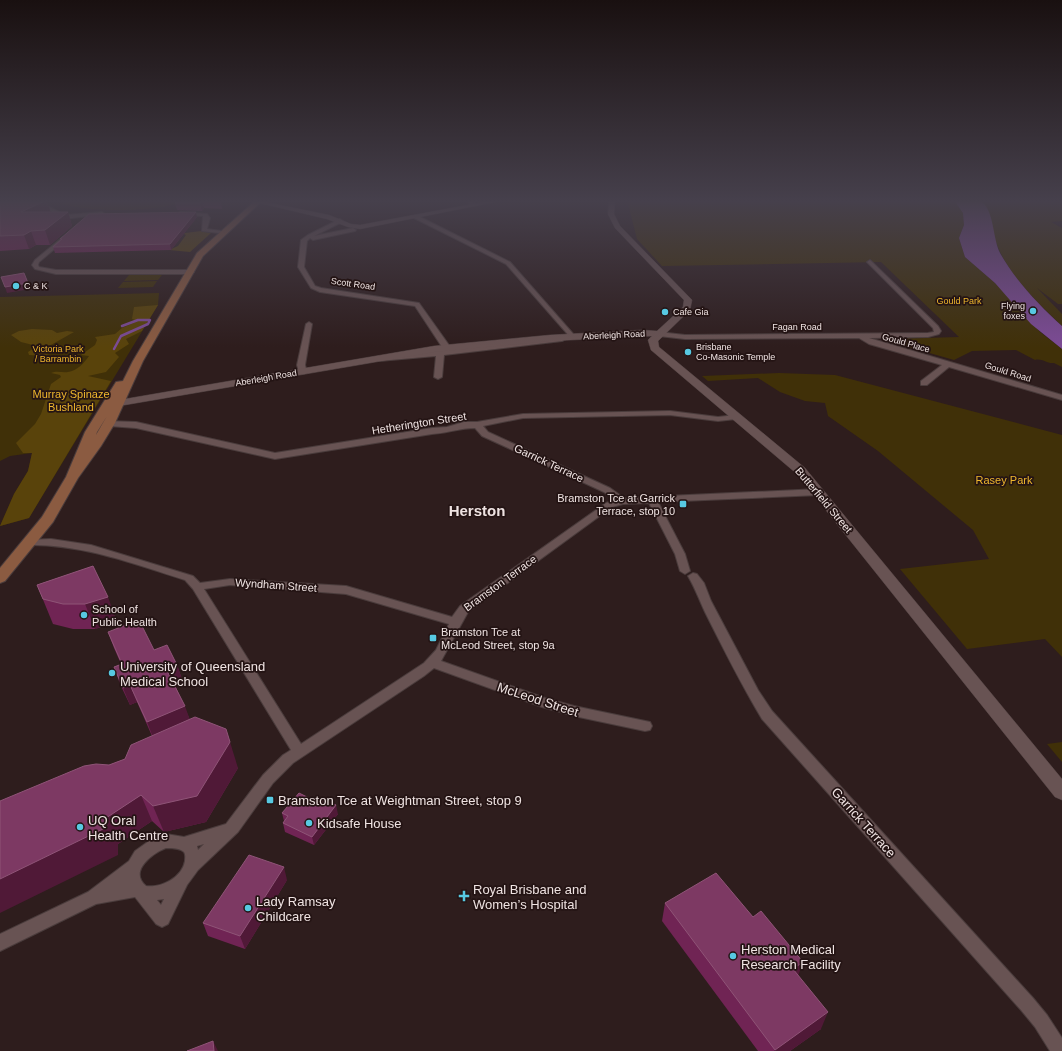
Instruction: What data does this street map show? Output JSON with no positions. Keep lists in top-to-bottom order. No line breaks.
{"streets":{"street":["Scott Road","Fagan Road","Aberleigh Road","Gould Place","Gould Road","Hetherington Street","Garrick Terrace","Butterfield Street","Bramston Terrace","Wyndham Street","McLeod Street"]},"crossings":[["Scott Road","Aberleigh Road"],["Fagan Road","Aberleigh Road"],["Fagan Road","Gould Place"],["Fagan Road","Butterfield Street"],["Aberleigh Road","Butterfield Street"],["Gould Place","Gould Road"],["Hetherington Street","Garrick Terrace"],["Hetherington Street","Butterfield Street"],["Garrick Terrace","Bramston Terrace"],["Butterfield Street","Bramston Terrace"],["Bramston Terrace","Wyndham Street"],["Bramston Terrace","McLeod Street"]],"districts":["Herston"],"parks":["Gould Park","Victoria Park / Barrambin","Murray Spinaze Bushland","Rasey Park"],"places":{"other":["C & K","Flying foxes","Cafe Gia","Brisbane Co-Masonic Temple","School of Public Health","University of Queensland Medical School","Kidsafe House","UQ Oral Health Centre","Lady Ramsay Childcare","Herston Medical Research Facility"],"transit":["Bramston Tce at Garrick Terrace, stop 10","Bramston Tce at McLeod Street, stop 9a","Bramston Tce at Weightman Street, stop 9"],"health":["Royal Brisbane and Women’s Hospital"]}}
